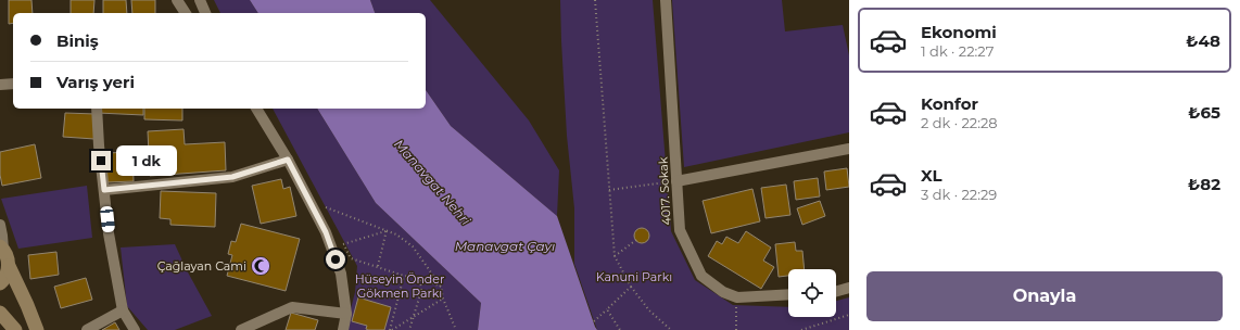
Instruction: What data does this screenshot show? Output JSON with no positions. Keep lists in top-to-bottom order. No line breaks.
{"streets":{"street":["4017. Sokak"]},"water":["Manavgat Nehri","Manavgat Çayı"],"parks":["Kanuni Parkı","Hüseyin Önder Gökmen Parkı"],"places":{"mosque":["Çağlayan Cami"]},"page":{"list":[{"name":"Ekonomi","note":"1 dk · 22:27","value":"₺48"},{"name":"Konfor","note":"2 dk · 22:28","value":"₺65"},{"name":"XL","note":"3 dk · 22:29","value":"₺82"}],"banner":["Biniş","Varış yeri"],"bubble":"1 dk","buttons":"Onayla"}}
